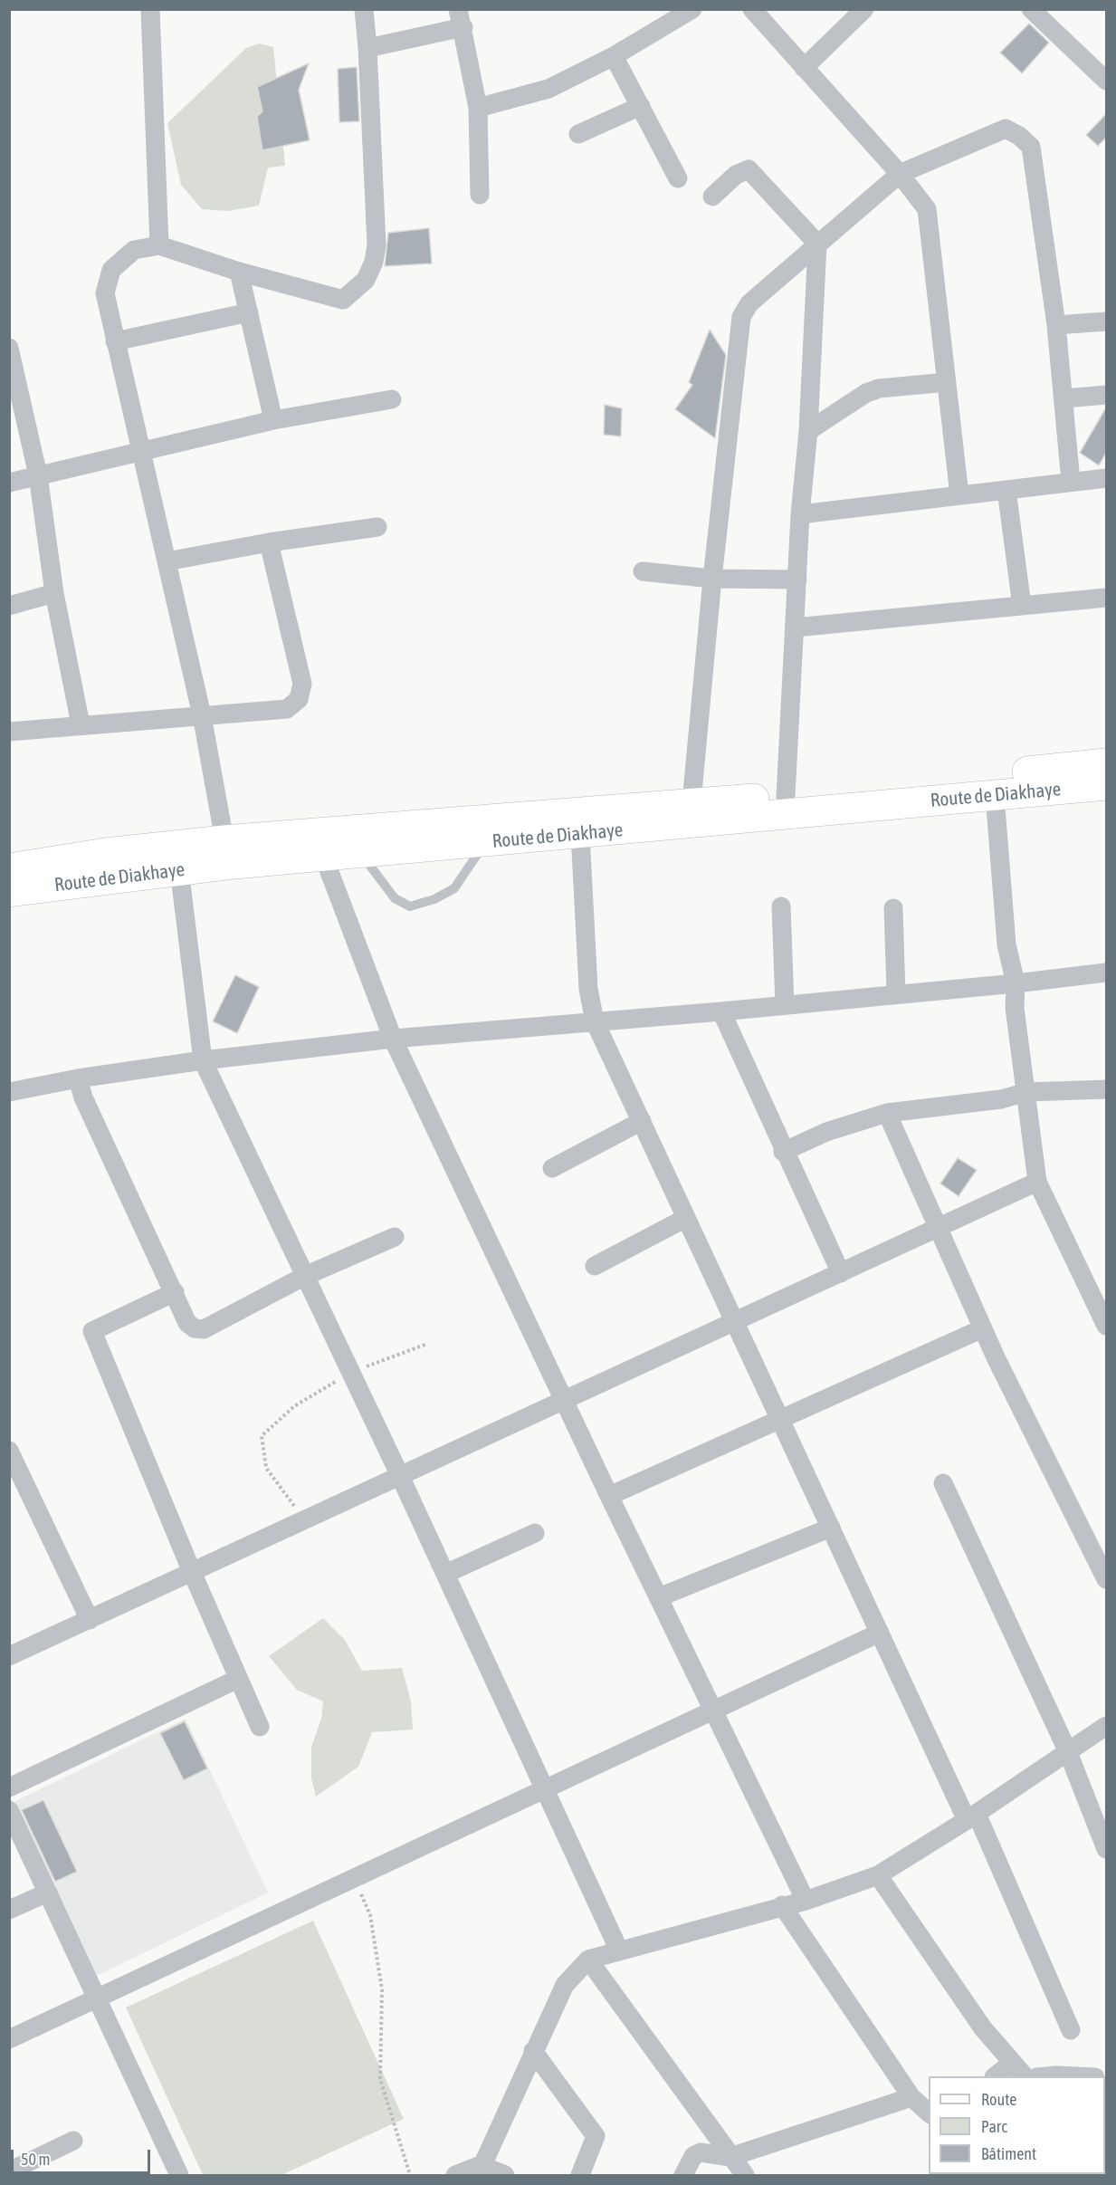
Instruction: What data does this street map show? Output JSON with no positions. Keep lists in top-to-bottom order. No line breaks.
{"streets":{"main road":["Route de Diakhaye"]},"legend":["Route","Parc","Bâtiment"],"scale_bar":"50 m"}
